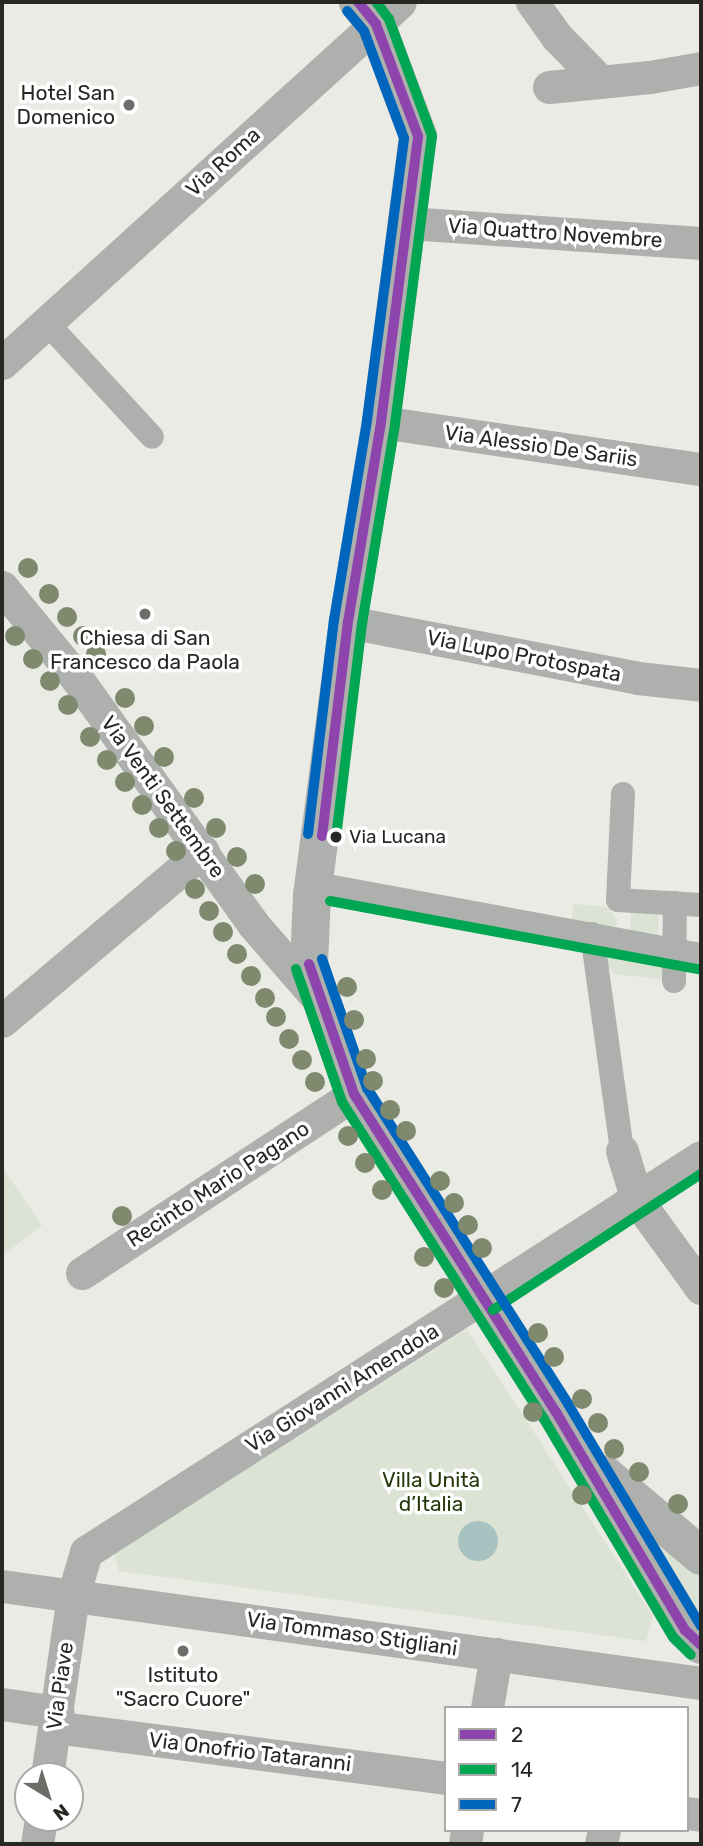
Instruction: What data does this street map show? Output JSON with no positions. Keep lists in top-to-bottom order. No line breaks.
{"streets":{"street":["Via Roma","Via Quattro Novembre","Via Alessio De Sariis","Via Lupo Protospata","Via Venti Settembre","Recinto Mario Pagano","Via Giovanni Amendola","Via Tommaso Stigliani","Via Piave","Via Onofrio Tataranni"]},"crossings":[["Via Giovanni Amendola","Via Tommaso Stigliani"],["Via Giovanni Amendola","Via Piave"],["Via Tommaso Stigliani","Via Piave"],["Via Piave","Via Onofrio Tataranni"]],"parks":["Villa Unità d’Italia"],"places":["Hotel San Domenico","Chiesa di San Francesco da Paola","Via Lucana","Istituto \"Sacro Cuore\""],"lines":["transit line 2","transit line 14","transit line 7"],"legend":["2","14","7"],"north":"bottom right"}
